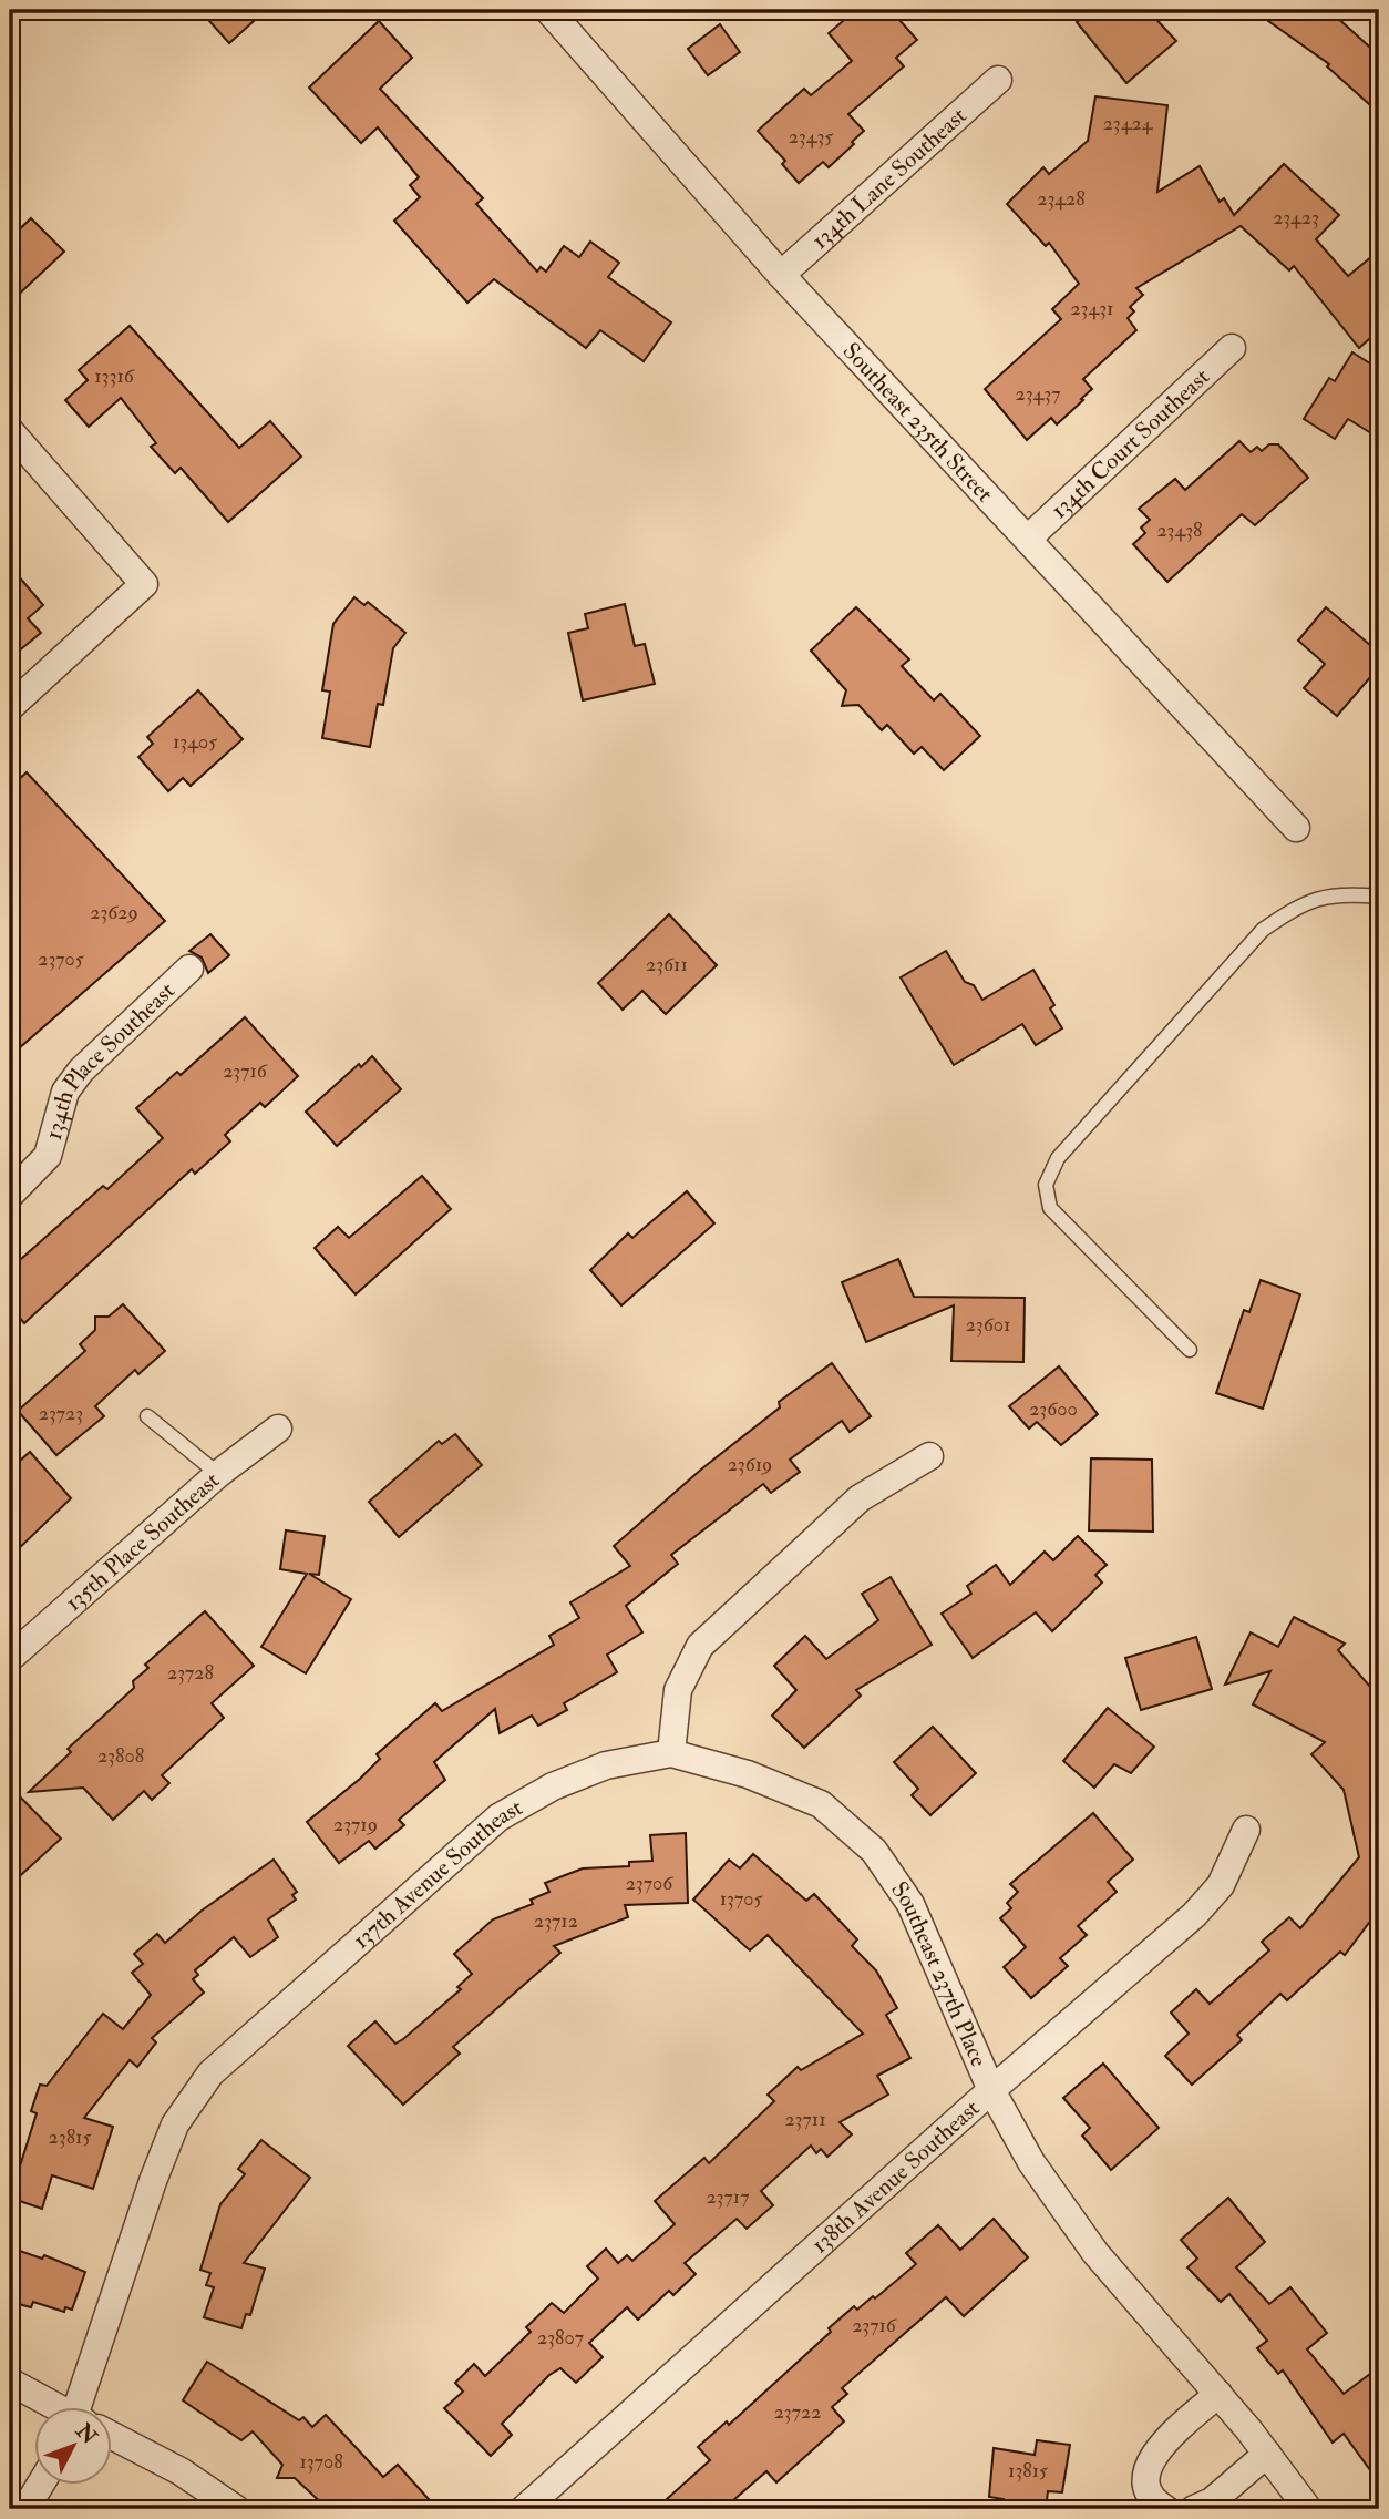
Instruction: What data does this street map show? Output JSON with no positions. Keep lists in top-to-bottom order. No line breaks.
{"streets":{"street":["134th Lane Southeast","Southeast 235th Street","134th Court Southeast","134th Place Southeast","135th Place Southeast","137th Avenue Southeast","Southeast 237th Place","138th Avenue Southeast"]},"crossings":[["134th Lane Southeast","Southeast 235th Street"],["Southeast 235th Street","134th Court Southeast"],["137th Avenue Southeast","Southeast 237th Place"],["Southeast 237th Place","138th Avenue Southeast"]],"house_numbers":["23424","23435","23428","23423","23431","13316","23437","23438","13405","23629","23705","23611","23716","23601","23600","23723","23619","23728","23808","23719","23706","13705","23712","23711","23815","23717","23716","23807","23722","13708","13815"],"north":"top right"}
